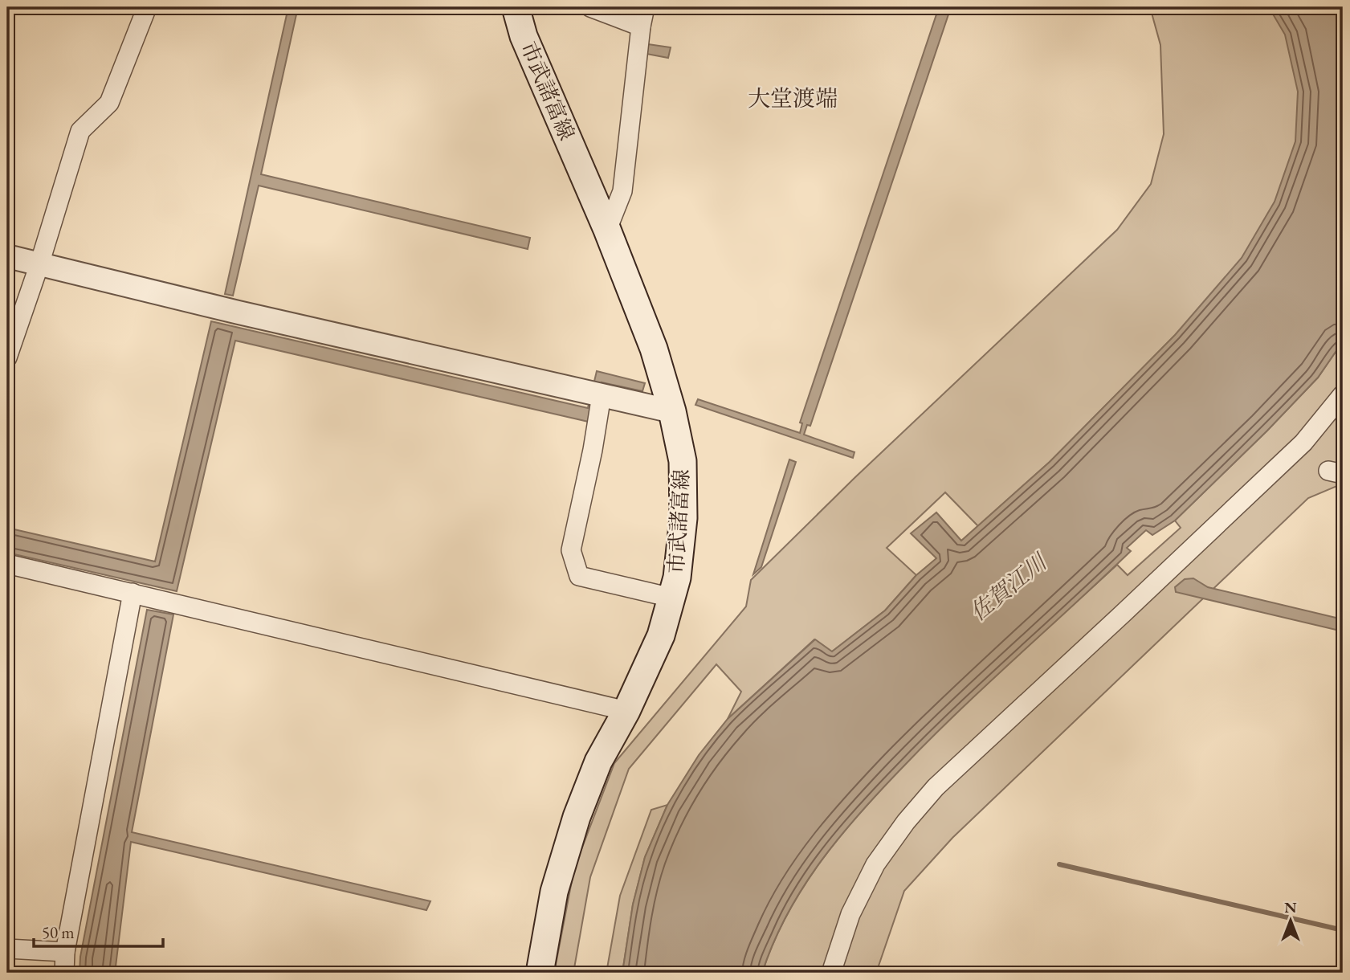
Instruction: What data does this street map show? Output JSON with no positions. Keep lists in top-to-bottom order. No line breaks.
{"streets":{"main road":["市武諸富線"]},"districts":["大堂渡端"],"water":["佐賀江川"],"scale_bar":"50 m","north":"top"}
